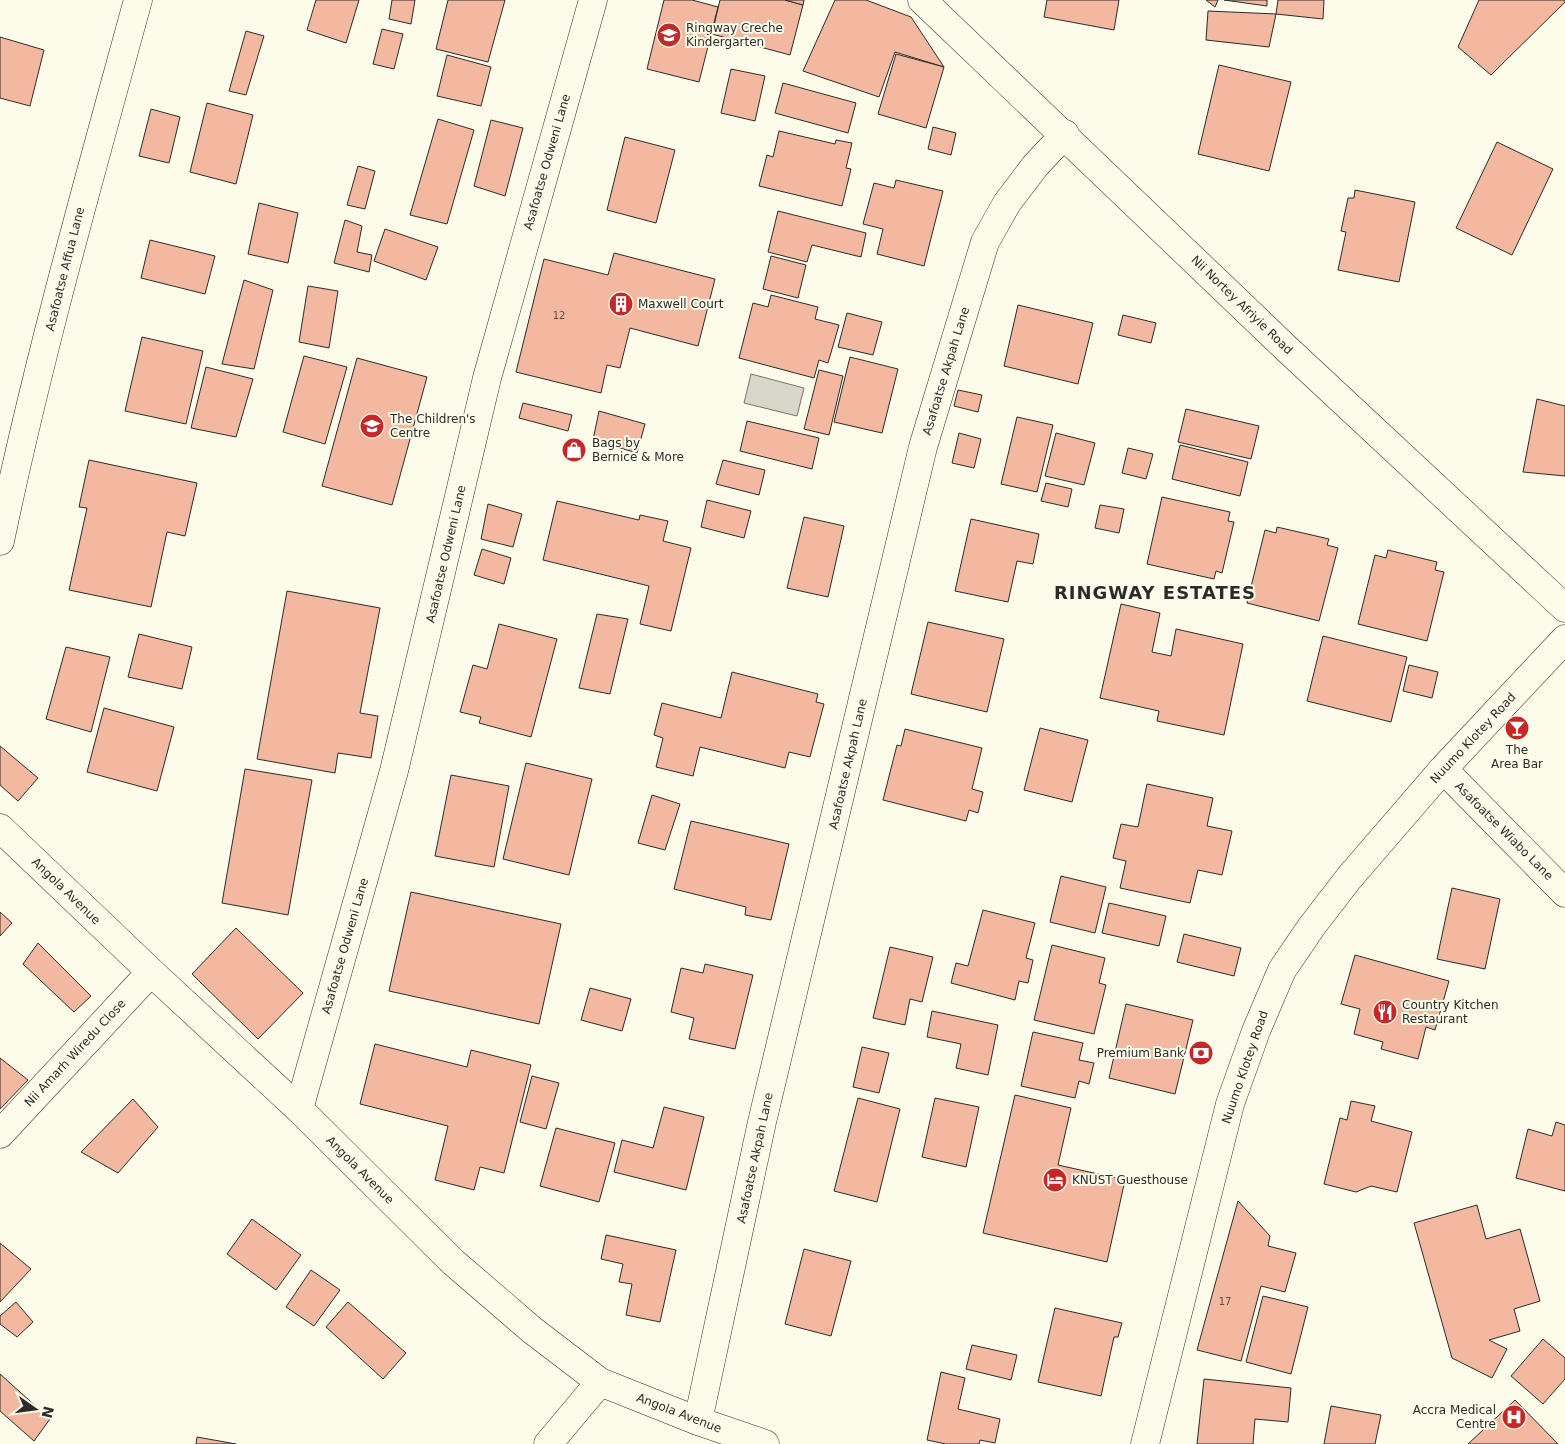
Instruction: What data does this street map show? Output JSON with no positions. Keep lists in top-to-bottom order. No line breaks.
{"streets":{"street":["Asafoatse Odweni Lane","Asafoatse Affua Lane","Nii Nortey Afriyie Road","Asafoatse Akpah Lane","Nuumo Klotey Road","Asafoatse Wiabo Lane","Angola Avenue","Nii Amarh Wiredu Close"]},"crossings":[["Asafoatse Odweni Lane","Angola Avenue"],["Nii Nortey Afriyie Road","Asafoatse Akpah Lane"],["Asafoatse Akpah Lane","Angola Avenue"],["Nuumo Klotey Road","Asafoatse Wiabo Lane"],["Angola Avenue","Nii Amarh Wiredu Close"]],"districts":["RINGWAY ESTATES"],"places":{"school or university":["Ringway Creche Kindergarten","The Children's Centre"],"building":["Maxwell Court"],"shop":["Bags by Bernice & More"],"bar":["The Area Bar"],"restaurant":["Country Kitchen Restaurant"],"bank":["Premium Bank"],"hotel":["KNUST Guesthouse"],"hospital":["Accra Medical Centre"]},"house_numbers":["12","17"],"north":"right"}
